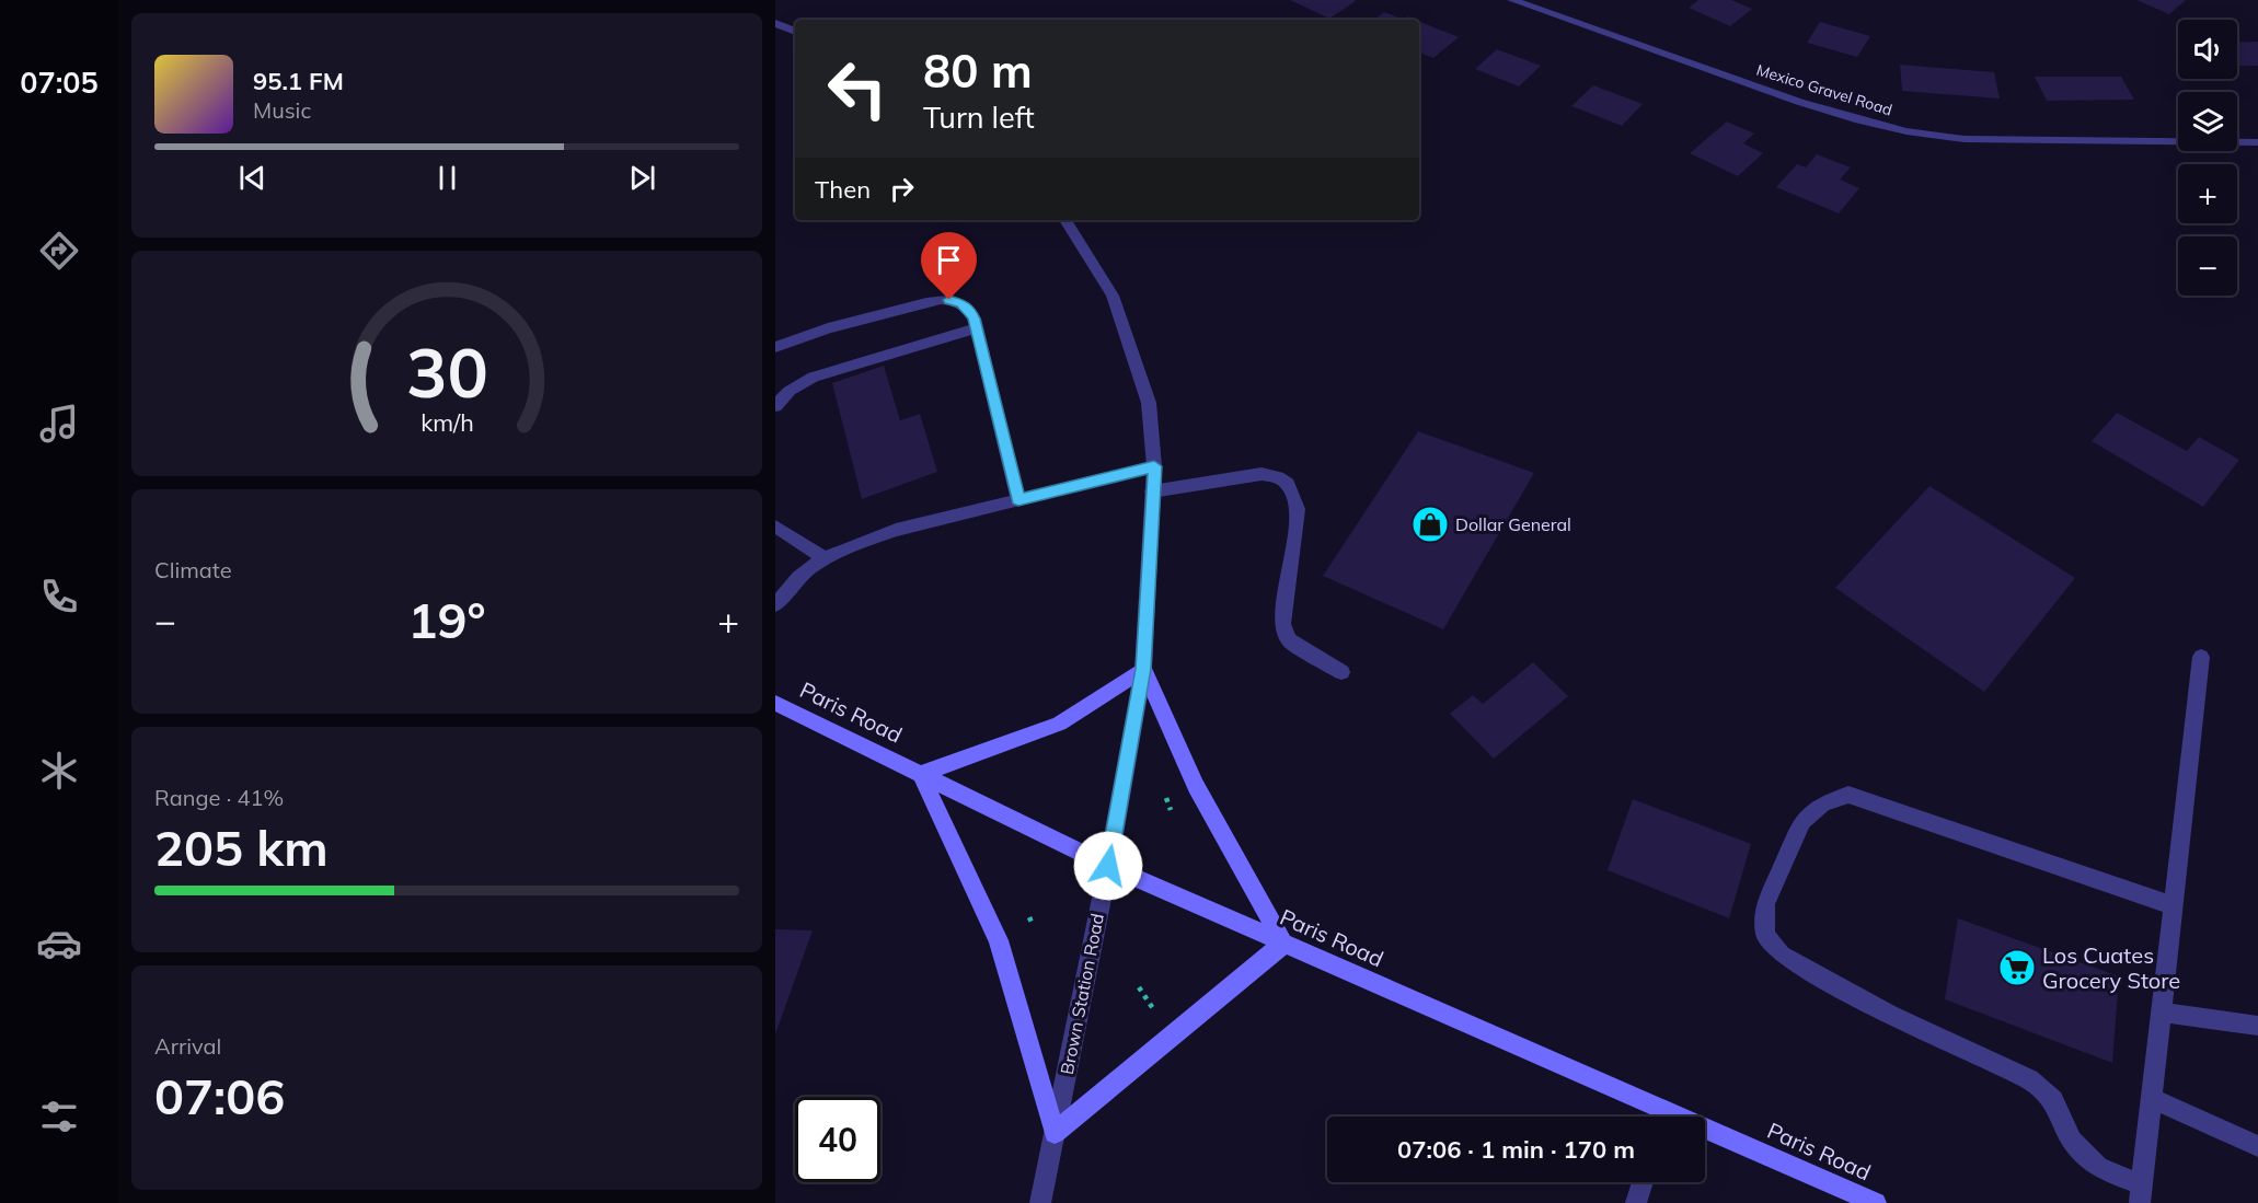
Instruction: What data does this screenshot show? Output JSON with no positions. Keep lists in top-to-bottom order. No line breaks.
{"streets":{"main road":["Paris Road"],"street":["Mexico Gravel Road","Brown Station Road"]},"crossings":[["Paris Road","Brown Station Road"]],"places":{"shop":["Dollar General"],"supermarket":["Los Cuates Grocery Store"]},"page":{"tabs":"07:05","map_buttons":["+","−"],"turn":["80 m","Turn left"],"song":["95.1 FM","Music"],"then":"Then","tile":["Climate",["Range · 41%","205 km"],["Arrival","07:06"]],"heat":["−","19°","+"],"limit":"40","trip":"07:06 · 1 min · 170 m","gauge":["30","km/h"]}}
